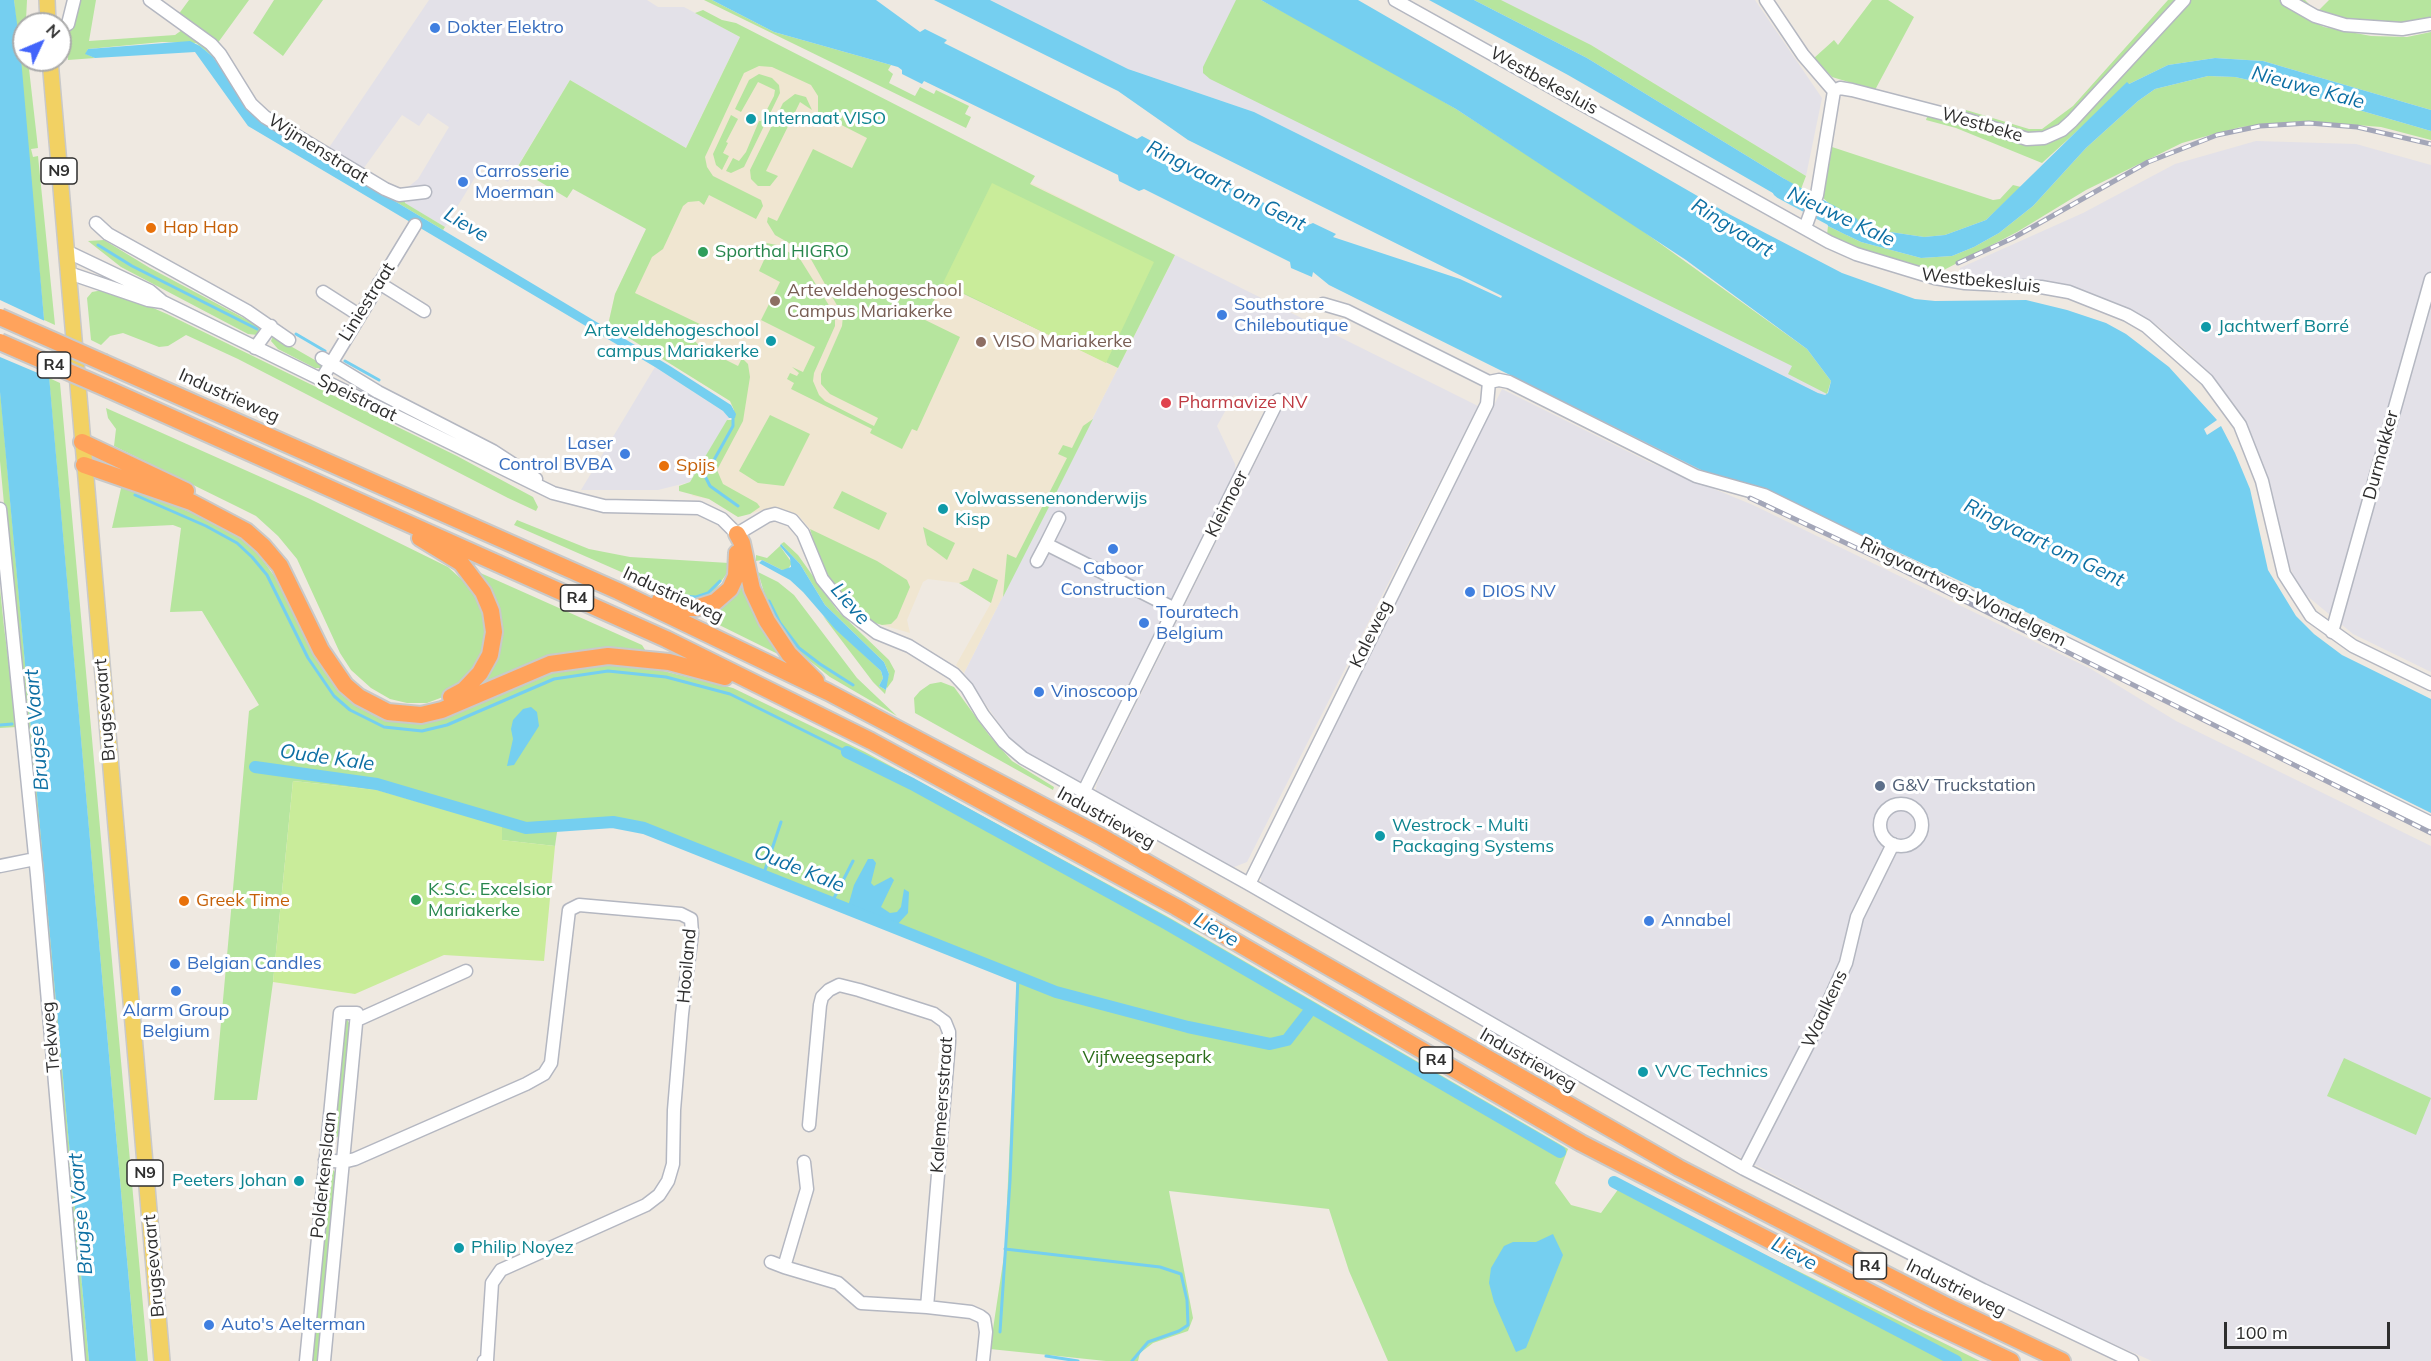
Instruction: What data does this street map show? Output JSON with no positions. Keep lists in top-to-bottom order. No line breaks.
{"streets":{"highway":["R4","Industrieweg"],"main road":["N9","Brugsevaart"],"street":["Westbekesluis","Westbeke","Wijmenstraat","Liniestraat","Speistraat","Durmakker","Kleimoer","Ringvaartweg-Wondelgem","Kaleweg","Hooiland","Waalkens","Trekweg","Kalemeersstraat","Polderkenslaan"]},"crossings":[["Westbekesluis","Durmakker"],["Liniestraat","Speistraat"],["R4","Industrieweg"],["R4","Speistraat"],["Industrieweg","Speistraat"],["Industrieweg","Kleimoer"],["Industrieweg","Kaleweg"],["Industrieweg","Waalkens"],["Speistraat","Brugsevaart"],["Ringvaartweg-Wondelgem","Kaleweg"],["Hooiland","Polderkenslaan"]],"water":["Nieuwe Kale","Ringvaart om Gent","Lieve","Ringvaart","Brugse Vaart","Oude Kale"],"parks":["Vijfweegsepark"],"places":["Dokter Elektro","Internaat VISO","Carrosserie Moerman","Hap Hap","Sporthal HIGRO","Arteveldehogeschool Campus Mariakerke","Southstore Chileboutique","Jachtwerf Borré","Arteveldehogeschool campus Mariakerke","VISO Mariakerke","Pharmavize NV","Laser Control BVBA","Spijs","Volwassenenonderwijs Kisp","Caboor Construction","DIOS NV","Touratech Belgium","Vinoscoop","G&V Truckstation","Westrock - Multi Packaging Systems","K.S.C. Excelsior Mariakerke","Greek Time","Annabel","Belgian Candles","Alarm Group Belgium","VVC Technics","Peeters Johan","Philip Noyez","Auto's Aelterman"],"scale_bar":"100 m","north":"top right"}
